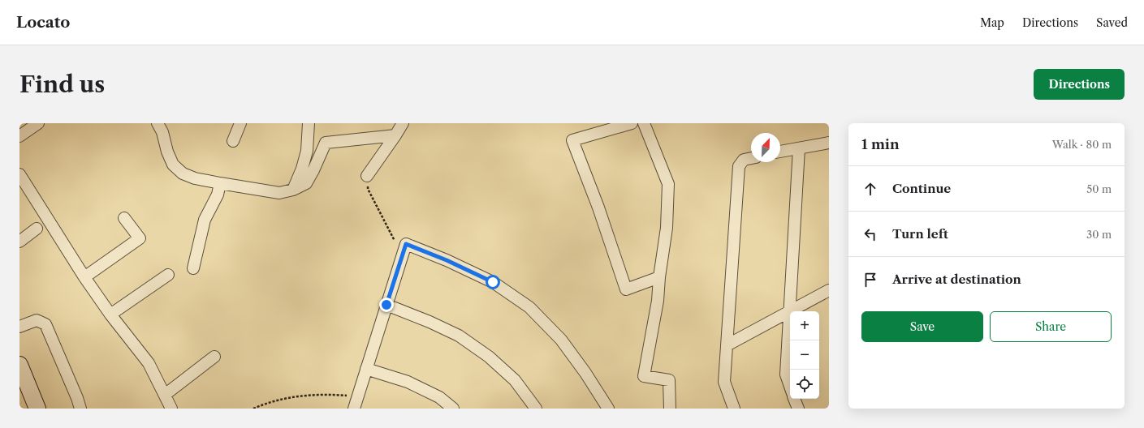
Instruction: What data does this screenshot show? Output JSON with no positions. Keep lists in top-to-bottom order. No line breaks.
{"north":"top right","page":{"header":"Locato","nav":["Map","Directions","Saved"],"buttons":["Directions",["Save","Share"]],"title":"Find us","heading":["1 min","Walk · 80 m"],"list":[["Continue","50 m"],["Turn left","30 m"],"Arrive at destination"],"map_buttons":["+","−"]}}
